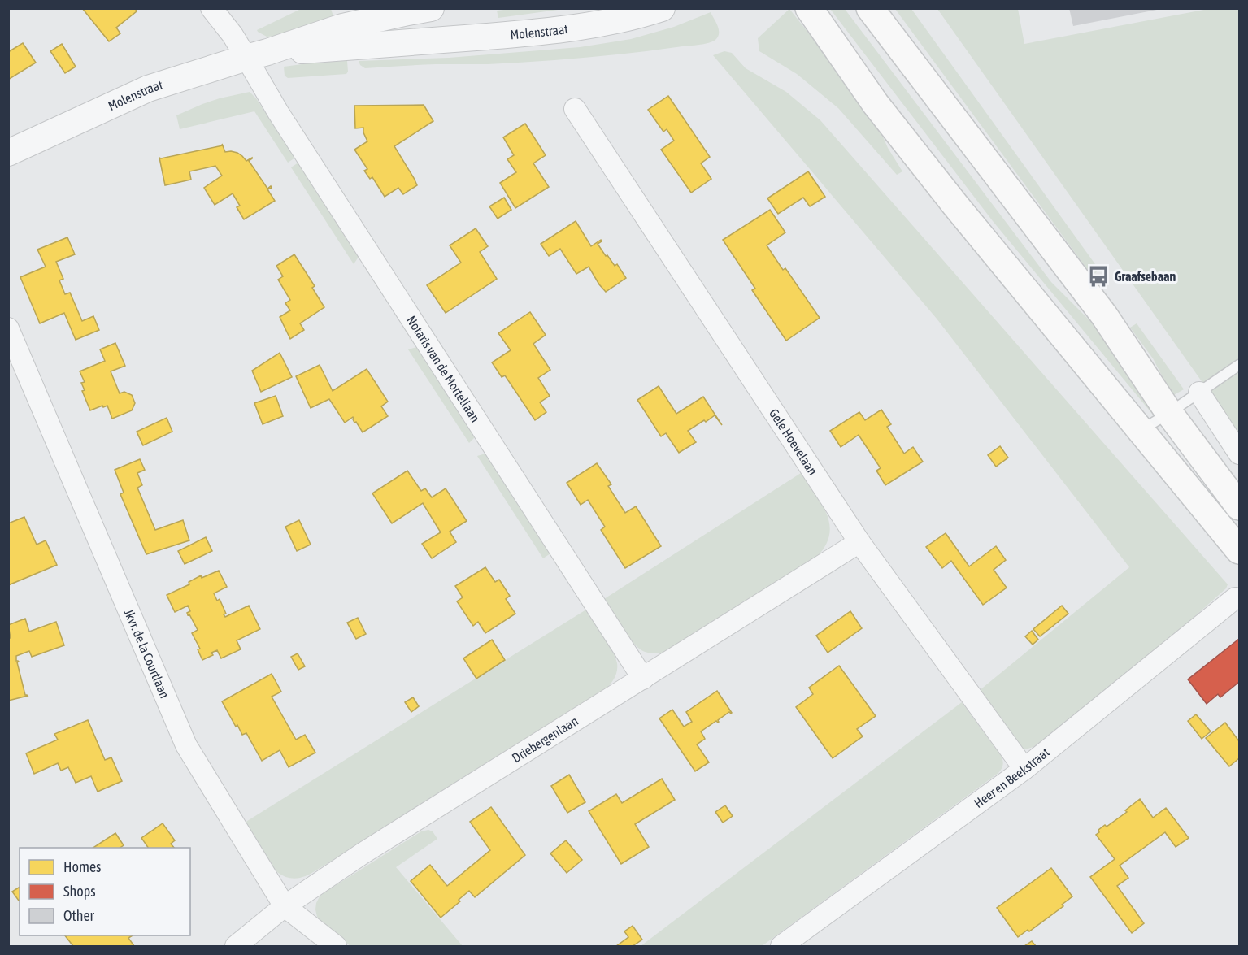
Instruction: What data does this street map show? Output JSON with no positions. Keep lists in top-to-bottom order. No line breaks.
{"streets":{"street":["Molenstraat","Notaris van de Mortellaan","Gele Hoevelaan","Jkvr. de la Courtlaan","Driebergenlaan","Heer en Beekstraat"]},"crossings":[["Molenstraat","Notaris van de Mortellaan"],["Notaris van de Mortellaan","Driebergenlaan"],["Gele Hoevelaan","Driebergenlaan"],["Gele Hoevelaan","Heer en Beekstraat"],["Jkvr. de la Courtlaan","Driebergenlaan"]],"places":{"bus stop":["Graafsebaan"]},"legend":["Homes","Shops","Other"]}
